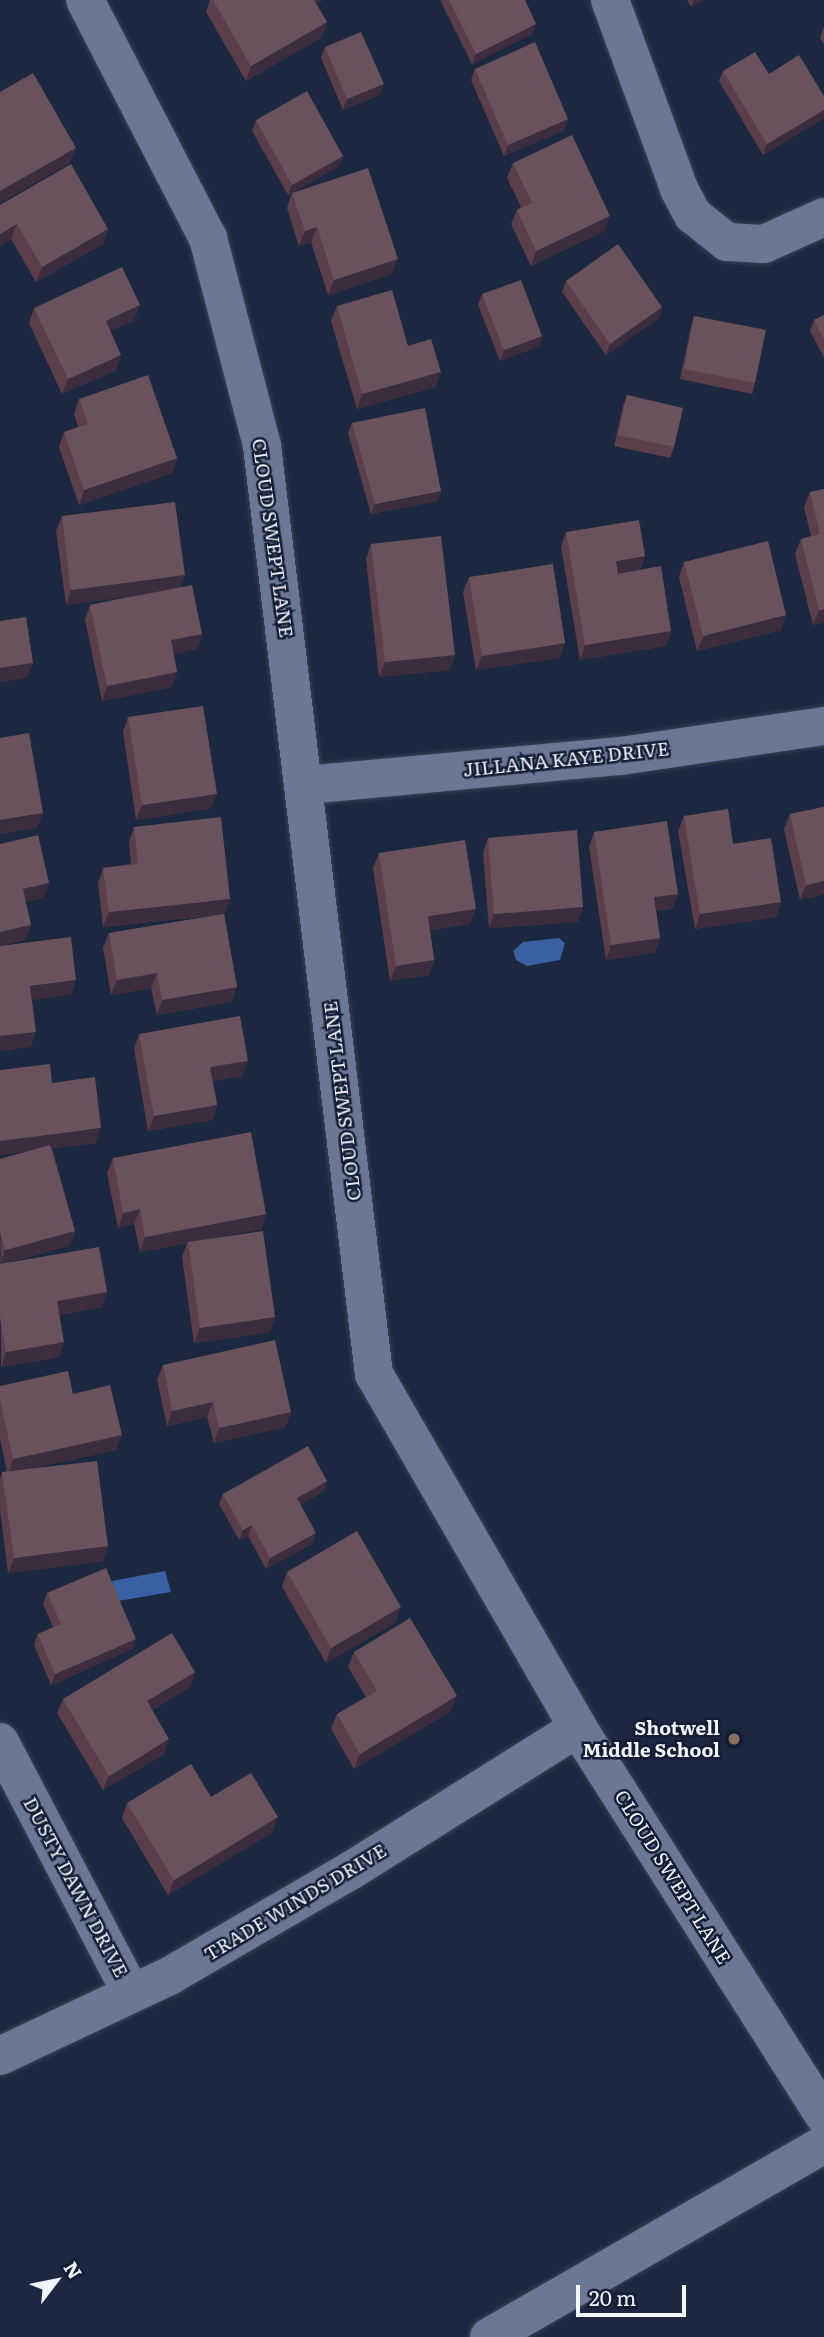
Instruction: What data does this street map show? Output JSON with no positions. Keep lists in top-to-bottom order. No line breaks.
{"streets":{"street":["CLOUD SWEPT LANE","JILLANA KAYE DRIVE","DUSTY DAWN DRIVE","TRADE WINDS DRIVE"]},"crossings":[["CLOUD SWEPT LANE","JILLANA KAYE DRIVE"],["CLOUD SWEPT LANE","TRADE WINDS DRIVE"],["DUSTY DAWN DRIVE","TRADE WINDS DRIVE"]],"places":["Shotwell Middle School"],"scale_bar":"20 m","north":"top right"}
